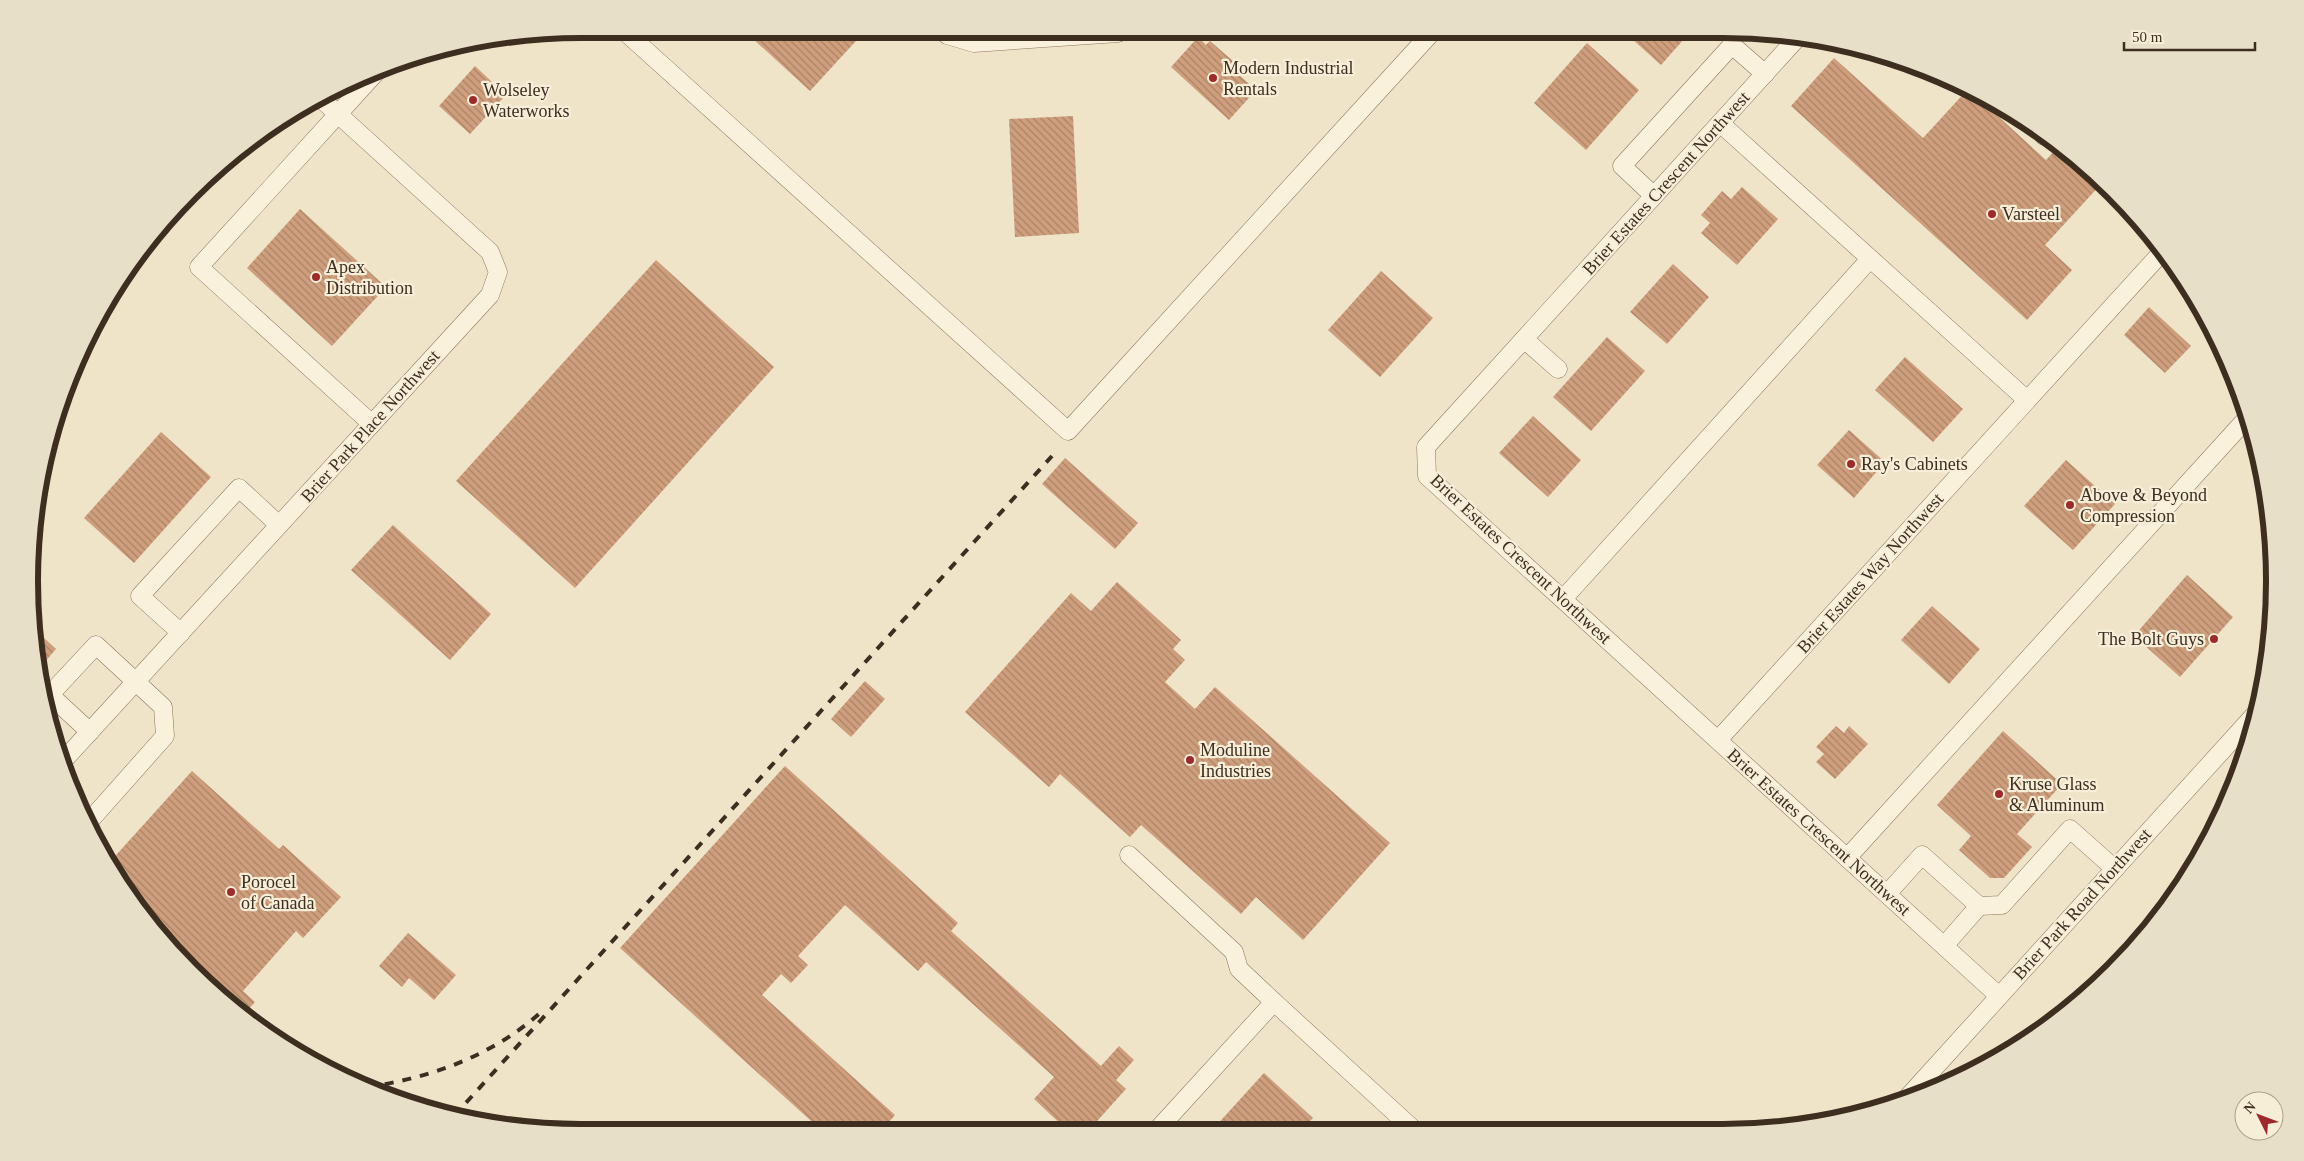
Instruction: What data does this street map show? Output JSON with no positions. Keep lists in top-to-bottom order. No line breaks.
{"streets":{"street":["Brier Estates Crescent Northwest","Brier Park Place Northwest","Brier Estates Way Northwest","Brier Park Road Northwest"]},"crossings":[["Brier Estates Crescent Northwest","Brier Estates Way Northwest"],["Brier Estates Crescent Northwest","Brier Park Road Northwest"]],"places":["Modern Industrial Rentals","Wolseley Waterworks","Varsteel","Apex Distribution","Ray's Cabinets","Above & Beyond Compression","The Bolt Guys","Moduline Industries","Kruse Glass & Aluminum","Porocel of Canada"],"scale_bar":"50 m","north":"top left"}
